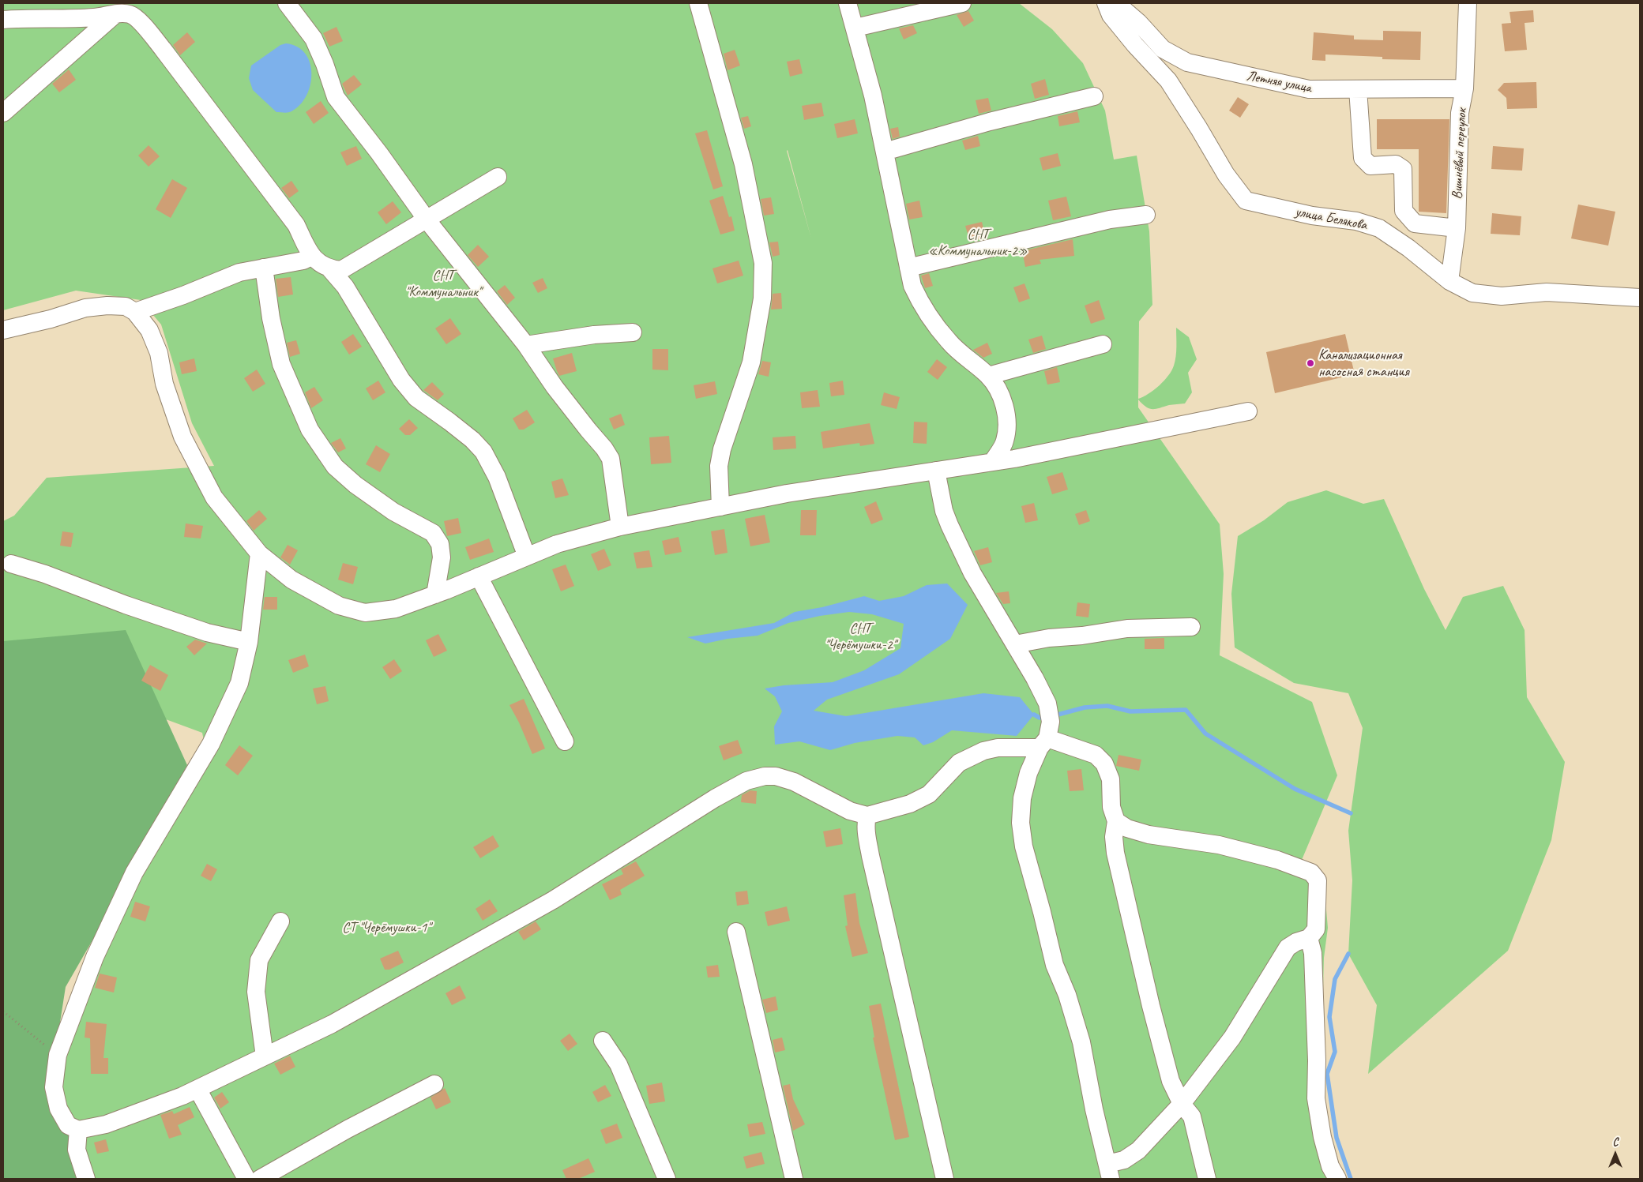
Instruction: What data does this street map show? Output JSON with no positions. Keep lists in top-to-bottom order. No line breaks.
{"streets":{"street":["Летняя улица","Вишнёвый переулок","улица Белякова"]},"crossings":[["Летняя улица","Вишнёвый переулок"],["Вишнёвый переулок","улица Белякова"]],"parks":["СНТ «Коммунальник-2»","СНТ \"Коммунальник\"","СНТ \"Черёмушки-2\"","СТ \"Черёмушки-1\""],"places":["Канализационная насосная станция"],"north":"top"}
